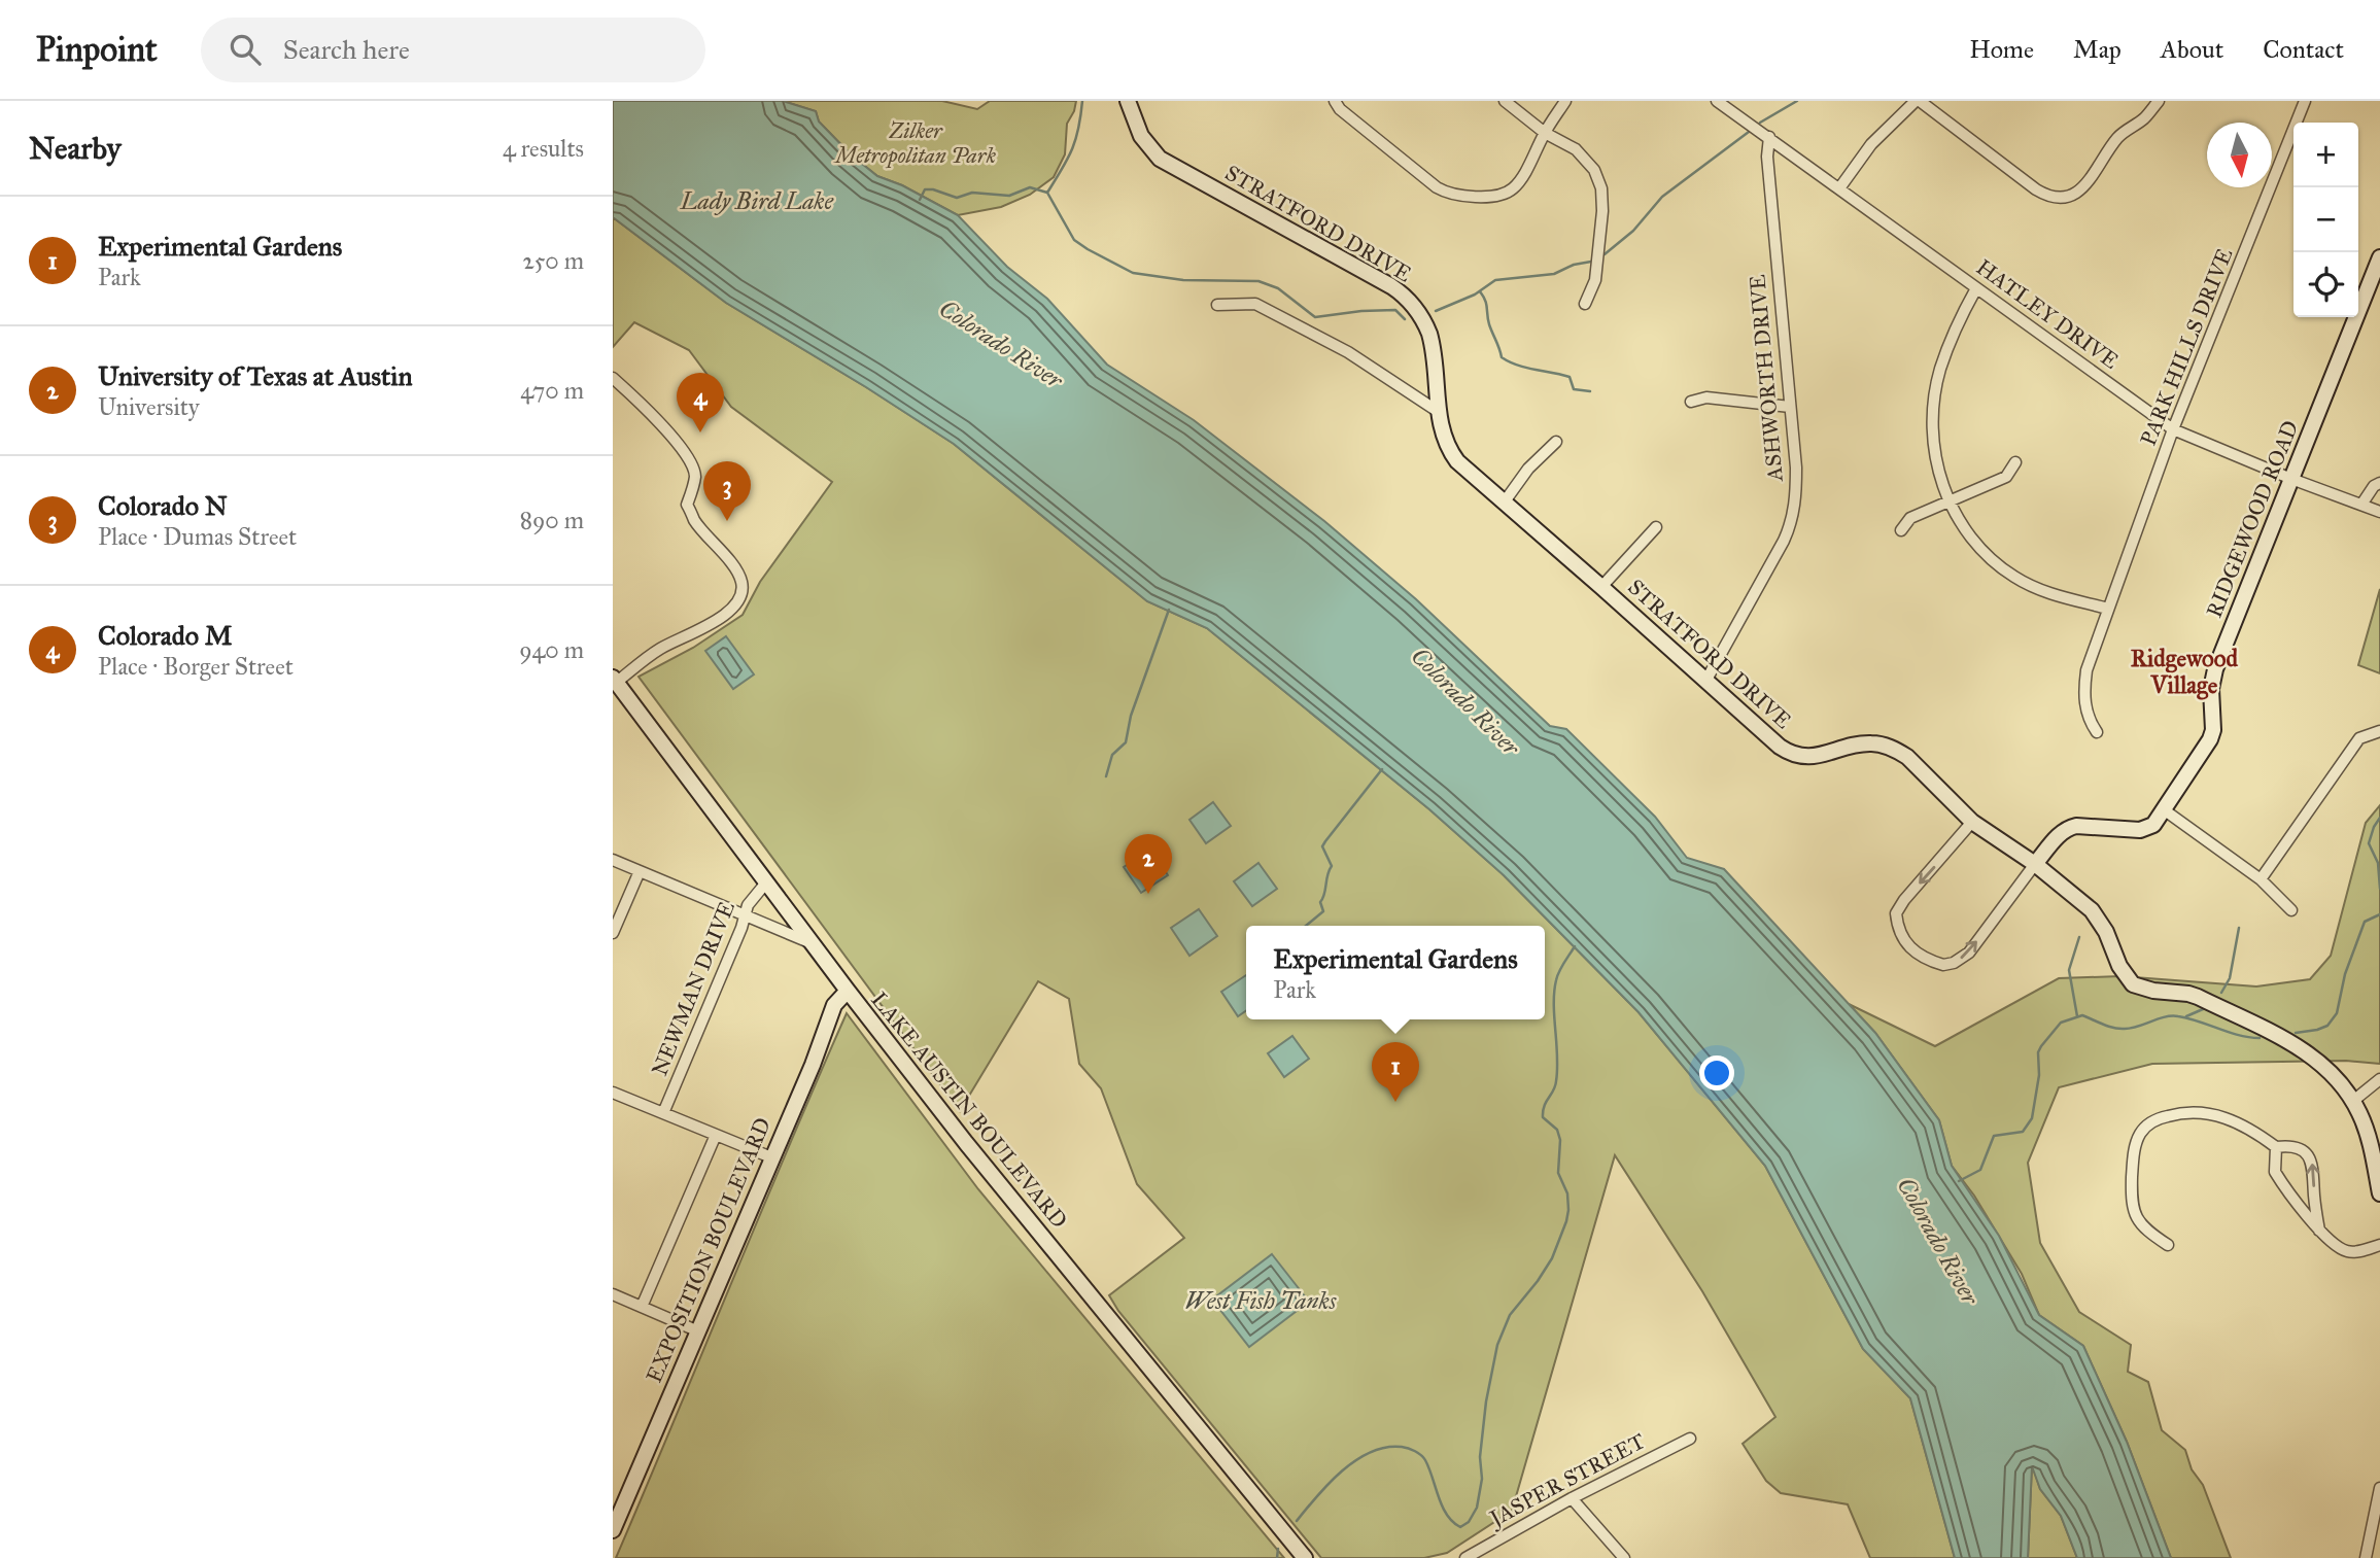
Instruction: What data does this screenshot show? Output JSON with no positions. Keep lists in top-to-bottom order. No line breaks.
{"streets":{"street":["STRATFORD DRIVE","HATLEY DRIVE","PARK HILLS DRIVE","ASHWORTH DRIVE","RIDGEWOOD ROAD","NEWMAN DRIVE","LAKE AUSTIN BOULEVARD","EXPOSITION BOULEVARD","JASPER STREET"]},"crossings":[["STRATFORD DRIVE","ASHWORTH DRIVE"],["STRATFORD DRIVE","RIDGEWOOD ROAD"],["HATLEY DRIVE","PARK HILLS DRIVE"],["HATLEY DRIVE","ASHWORTH DRIVE"],["HATLEY DRIVE","RIDGEWOOD ROAD"],["NEWMAN DRIVE","LAKE AUSTIN BOULEVARD"],["LAKE AUSTIN BOULEVARD","EXPOSITION BOULEVARD"]],"districts":["Ridgewood Village"],"water":["Lady Bird Lake","Colorado River","West Fish Tanks"],"parks":["Zilker Metropolitan Park"],"north":"bottom","page":{"header":"Pinpoint","search":"Search here","nav":["Home","Map","About","Contact"],"heading":["Nearby","4 results"],"map_buttons":["+","−"],"list":[{"mark":"1","name":"Experimental Gardens","note":"Park","value":"250 m"},{"mark":"2","name":"University of Texas at Austin","note":"University","value":"470 m"},{"mark":"3","name":"Colorado N","note":"Place · Dumas Street","value":"890 m"},{"mark":"4","name":"Colorado M","note":"Place · Borger Street","value":"940 m"}],"pins":["4","3","2","1"],"popup":["Experimental Gardens","Park"]}}
